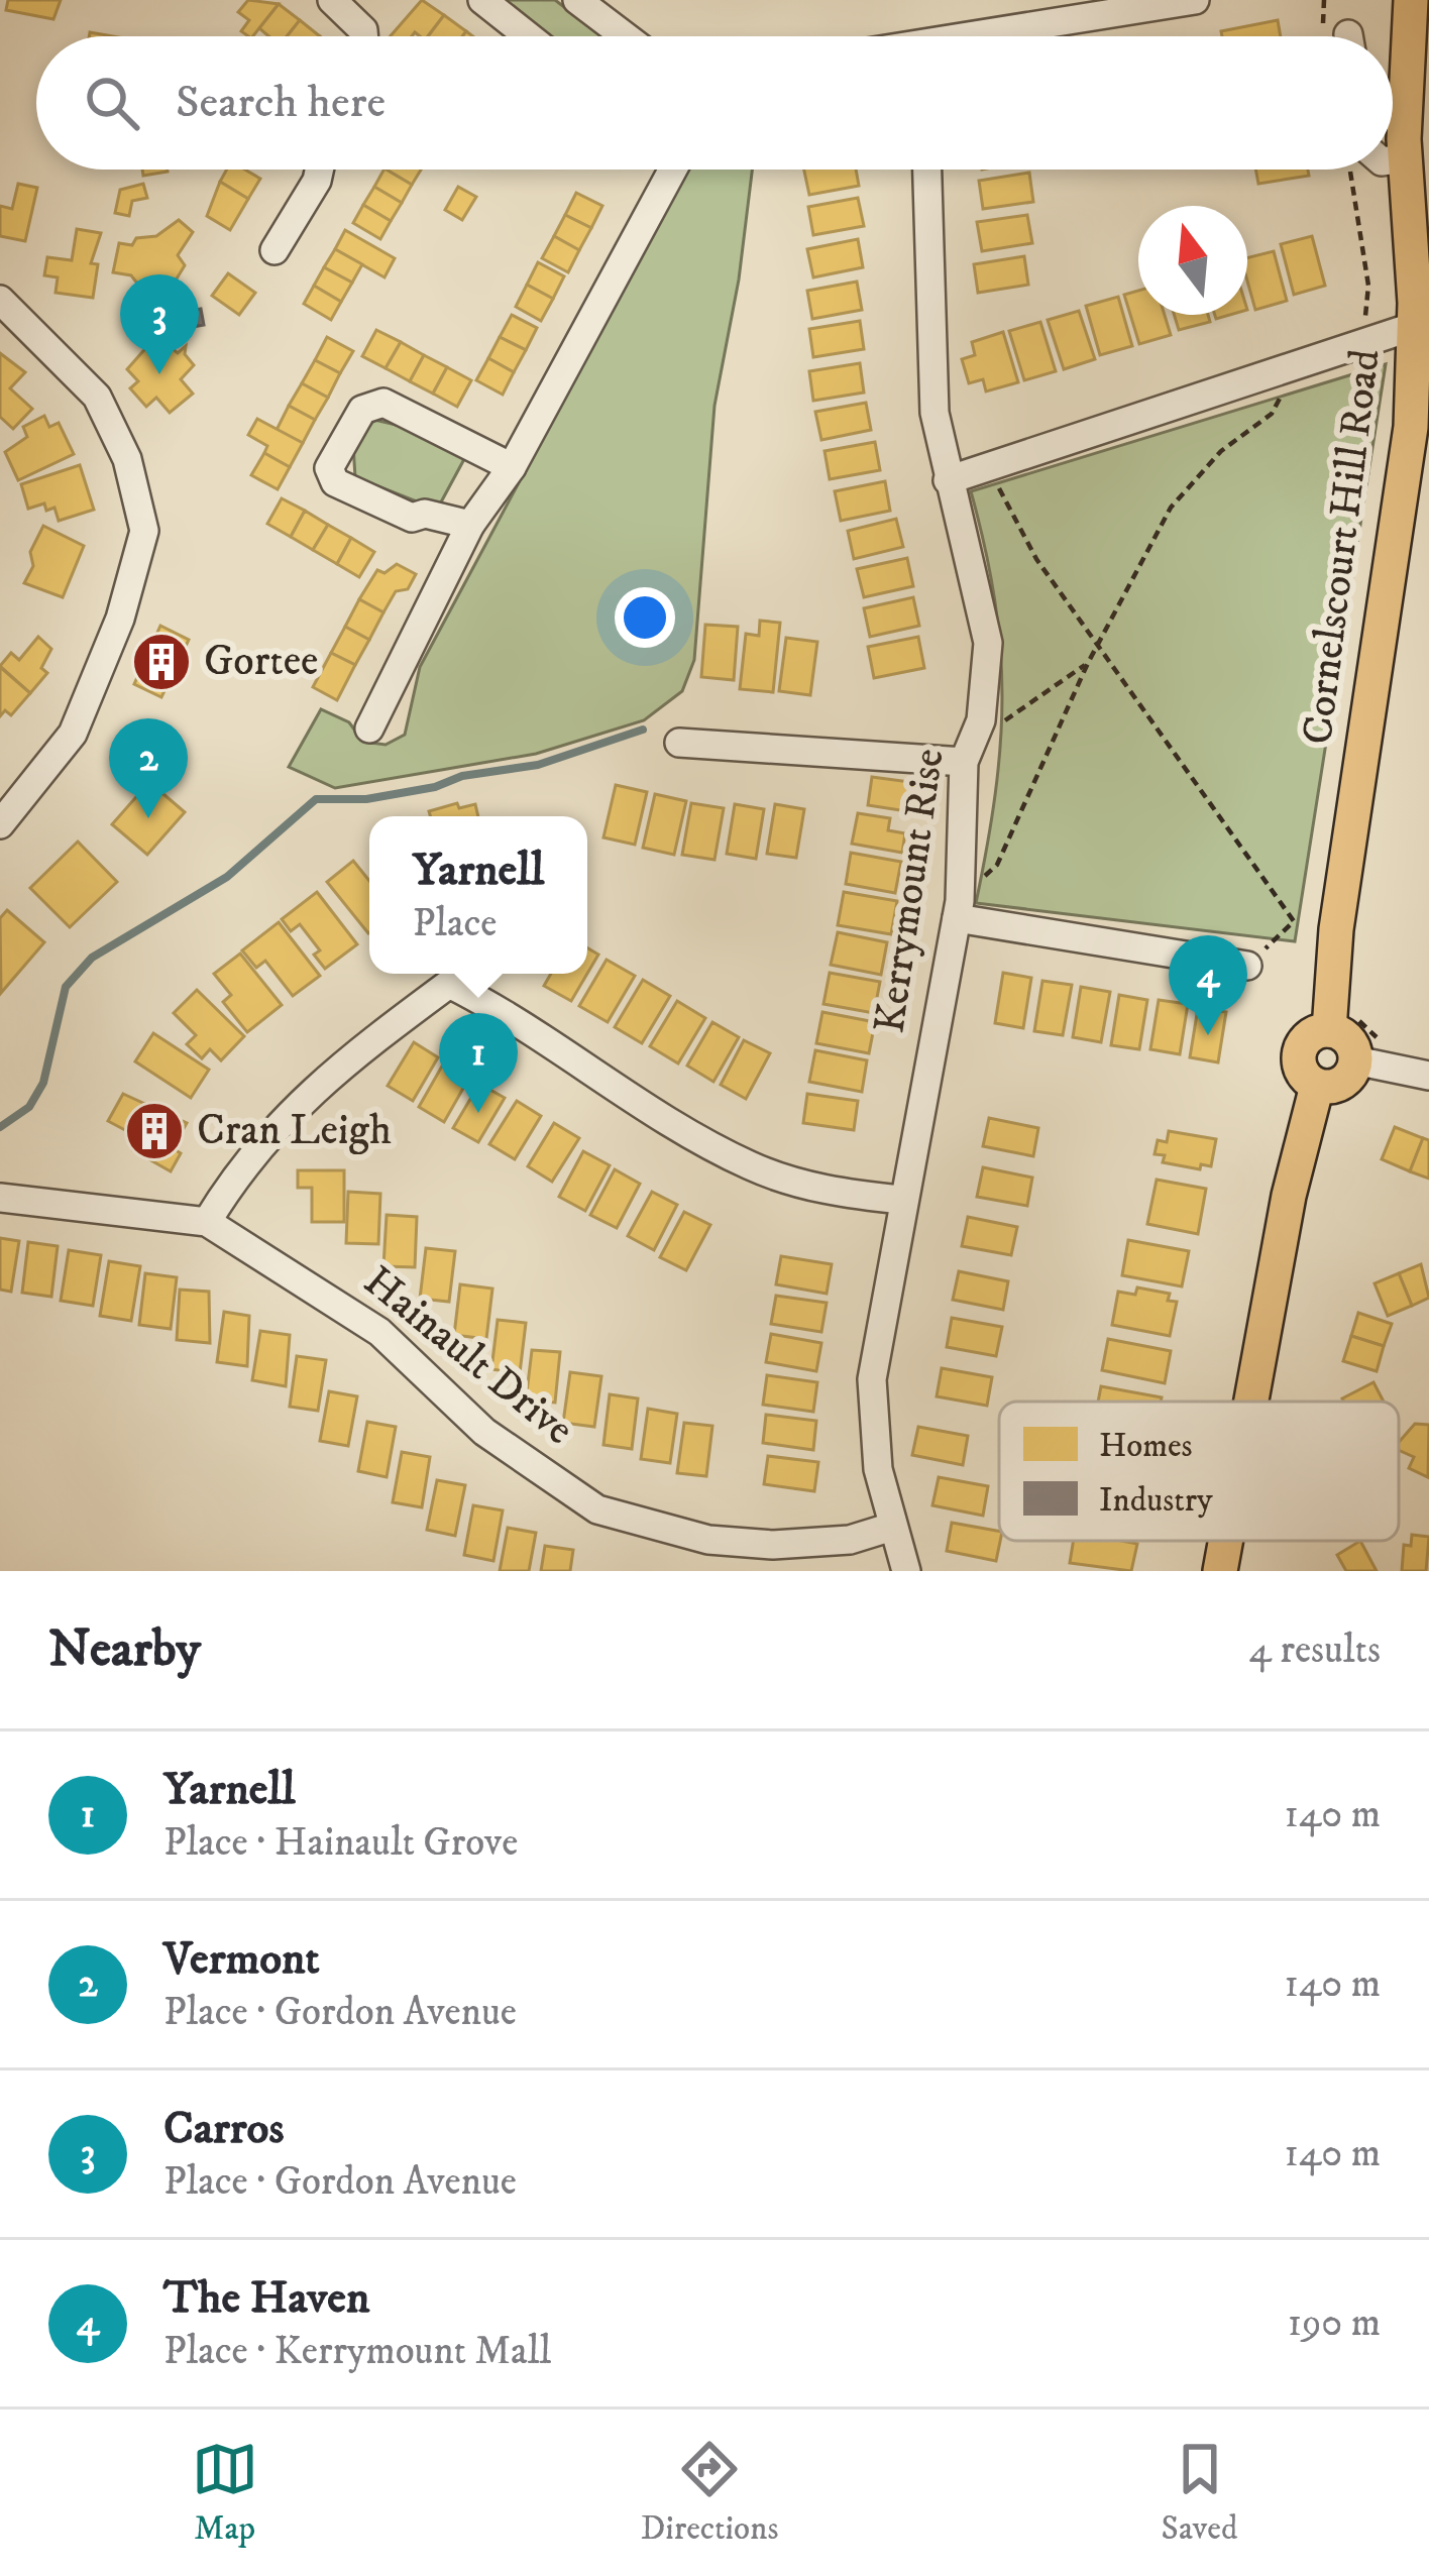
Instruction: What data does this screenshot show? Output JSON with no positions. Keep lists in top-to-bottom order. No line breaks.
{"streets":{"main road":["Cornelscourt Hill Road"],"street":["Kerrymount Rise","Hainault Drive"]},"crossings":[["Kerrymount Rise","Hainault Drive"]],"places":{"building":["Gortee","Cran Leigh"]},"legend":["Homes","Industry"],"north":"top","page":{"search":"Search here","pins":["3","2","4","1"],"popup":["Yarnell","Place"],"heading":["Nearby","4 results"],"list":[{"mark":"1","name":"Yarnell","note":"Place · Hainault Grove","value":"140 m"},{"mark":"2","name":"Vermont","note":"Place · Gordon Avenue","value":"140 m"},{"mark":"3","name":"Carros","note":"Place · Gordon Avenue","value":"140 m"},{"mark":"4","name":"The Haven","note":"Place · Kerrymount Mall","value":"190 m"}],"nav":["Map","Directions","Saved"]}}
